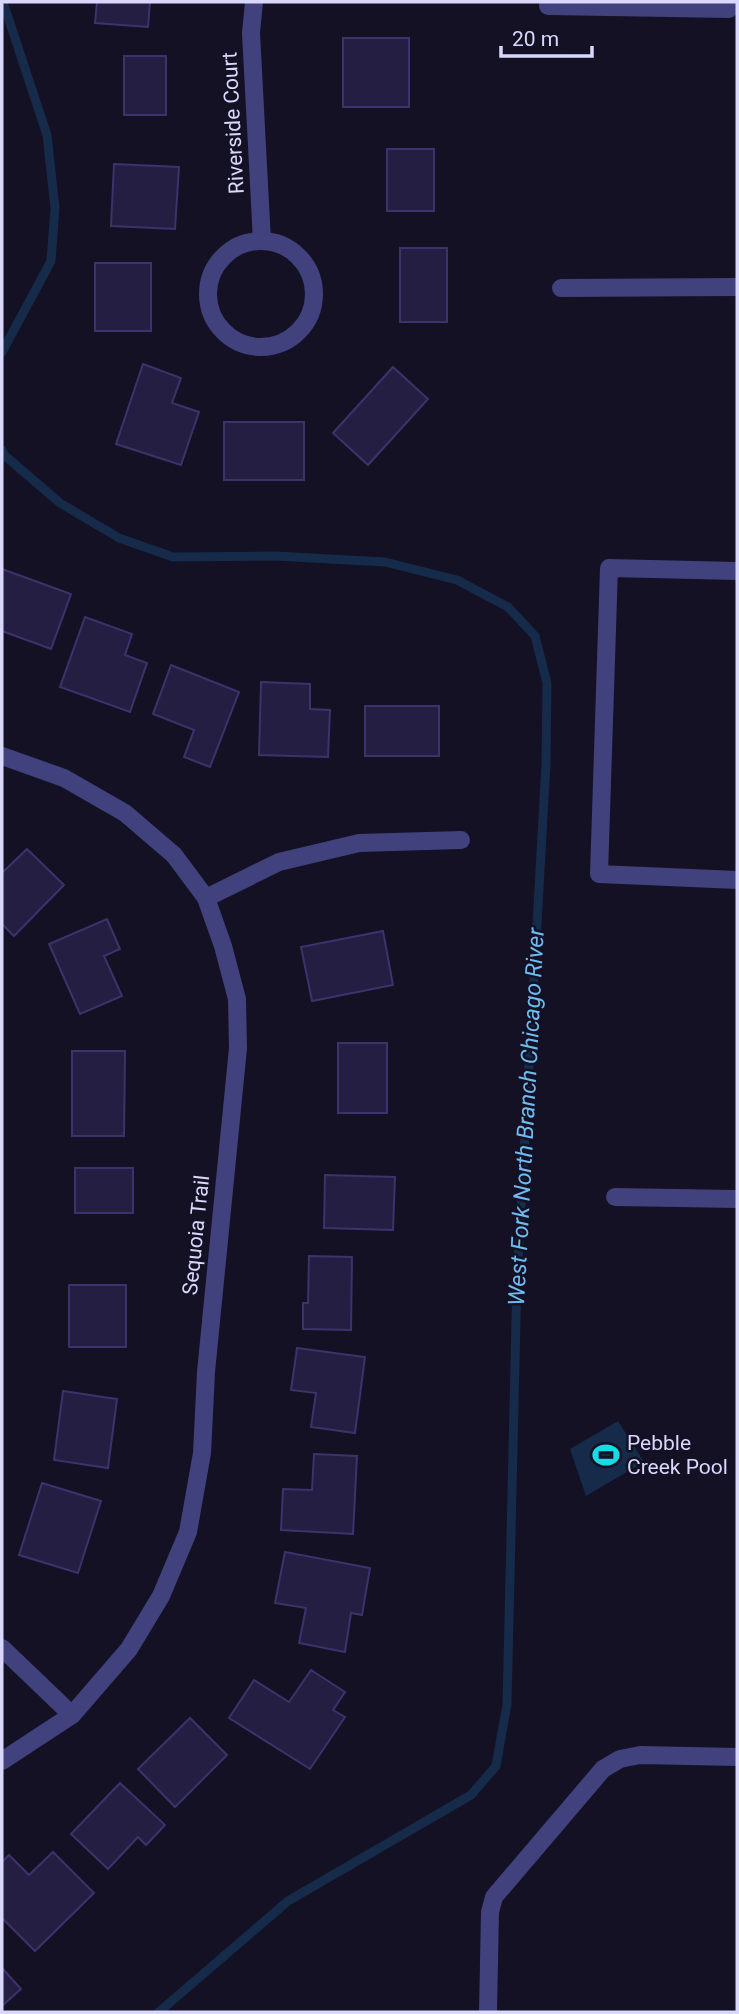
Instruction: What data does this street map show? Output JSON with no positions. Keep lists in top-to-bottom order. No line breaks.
{"streets":{"street":["Riverside Court","Sequoia Trail"]},"water":["West Fork North Branch Chicago River"],"places":{"sports":["Pebble Creek Pool"]},"scale_bar":"20 m"}
